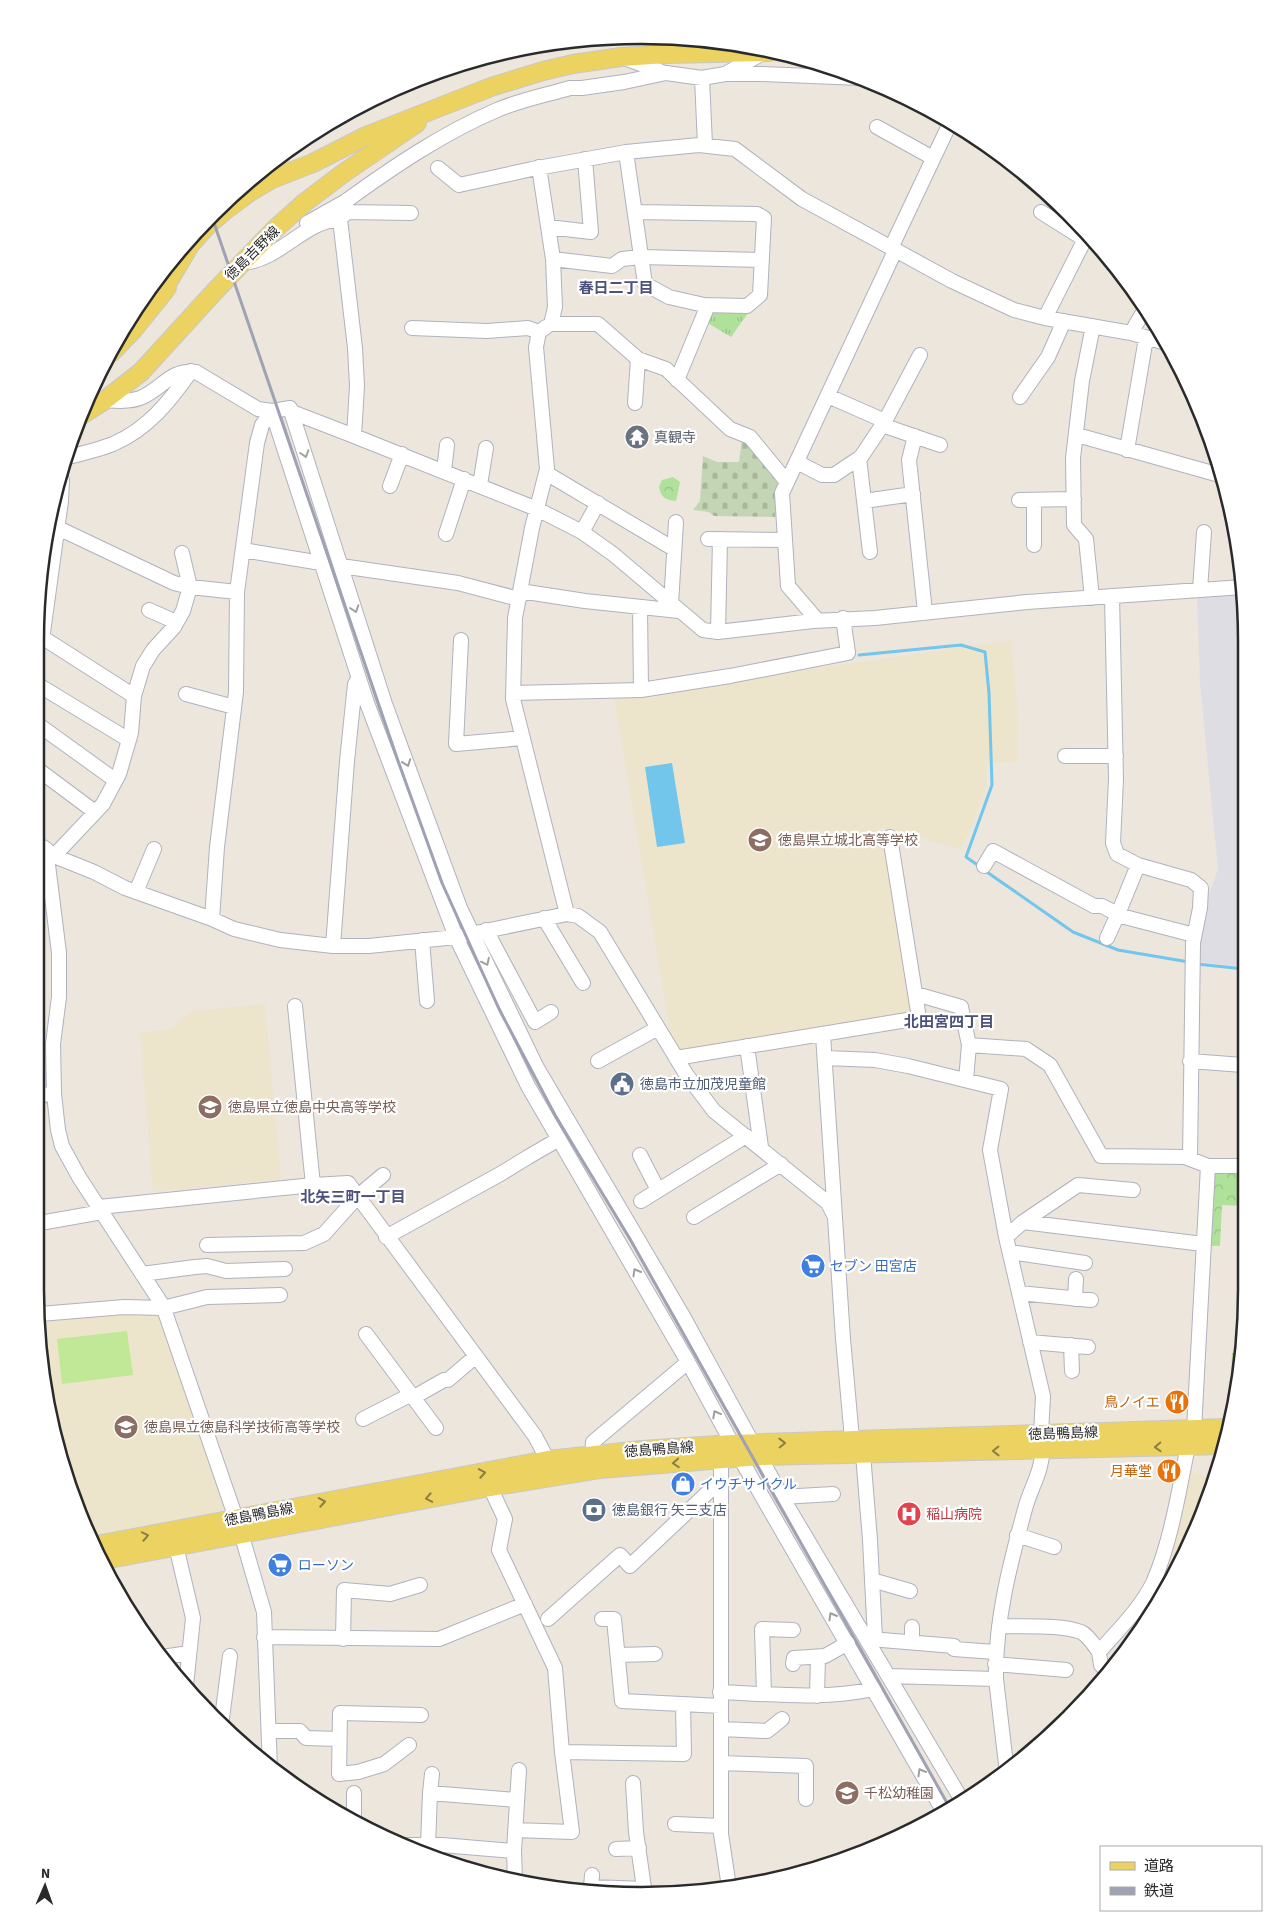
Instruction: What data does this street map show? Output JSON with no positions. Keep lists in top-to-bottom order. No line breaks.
{"streets":{"main road":["徳島吉野線","徳島鴨島線"]},"districts":["春日二丁目","北田宮四丁目","北矢三町一丁目"],"places":{"temple":["真観寺"],"school or university":["徳島県立城北高等学校","徳島県立徳島中央高等学校","徳島県立徳島科学技術高等学校","千松幼稚園"],"public building":["徳島市立加茂児童館"],"supermarket":["セブン 田宮店","ローソン"],"restaurant":["鳥ノイエ","月華堂"],"shop":["イウチサイクル"],"bank":["徳島銀行 矢三支店"],"hospital":["稲山病院"]},"legend":["道路","鉄道"],"north":"top"}
